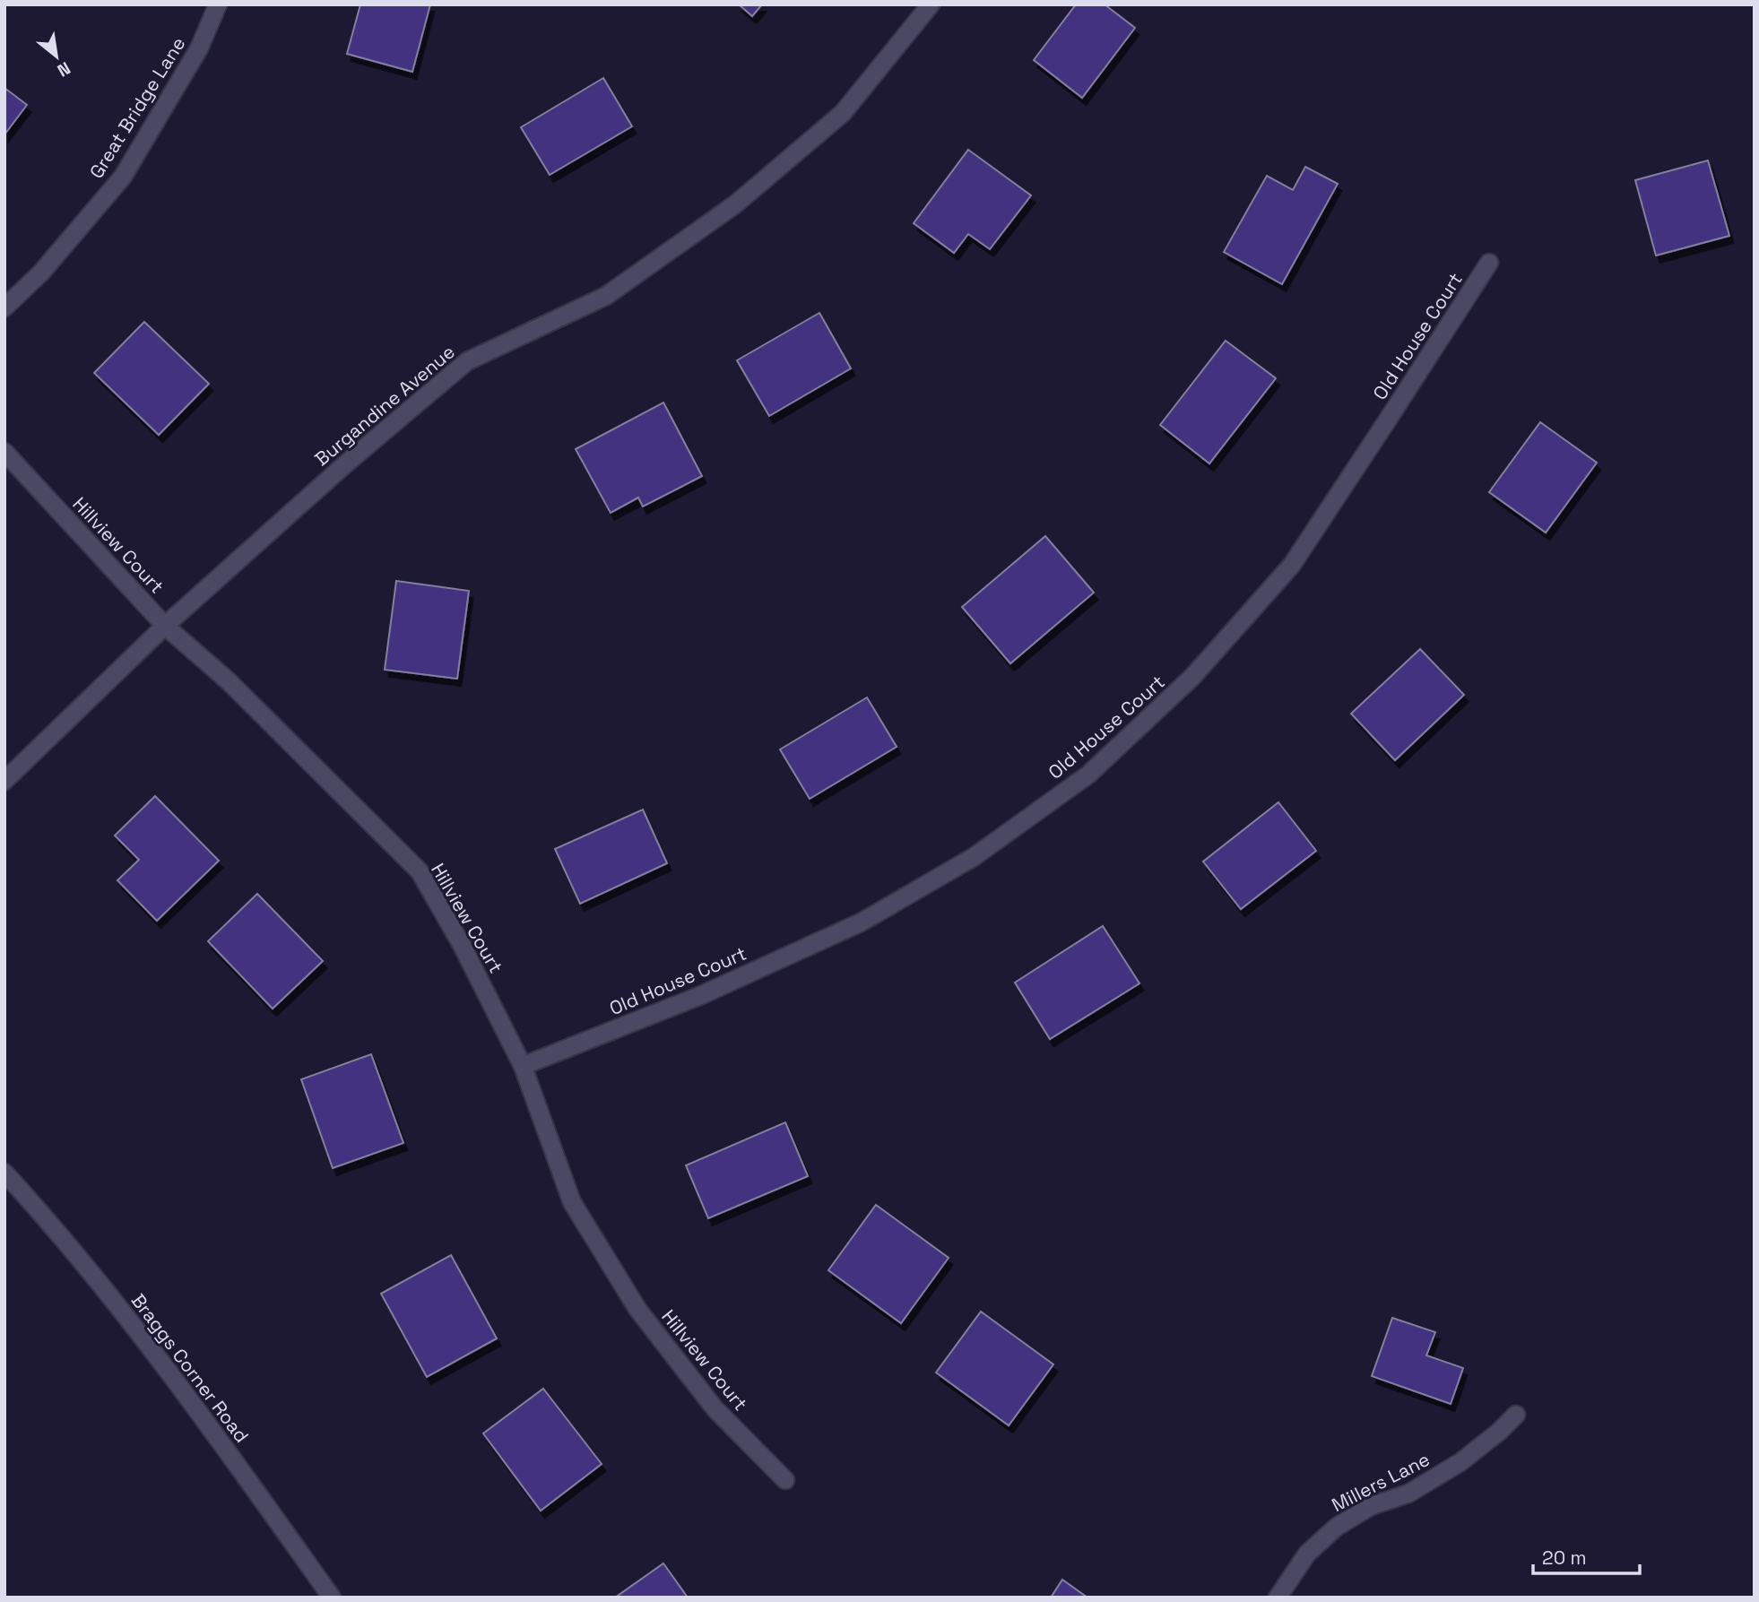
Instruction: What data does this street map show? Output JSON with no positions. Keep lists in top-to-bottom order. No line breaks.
{"streets":{"street":["Great Bridge Lane","Old House Court","Burgandine Avenue","Hillview Court","Braggs Corner Road","Millers Lane"]},"crossings":[["Old House Court","Hillview Court"],["Burgandine Avenue","Hillview Court"]],"scale_bar":"20 m","north":"bottom right"}
